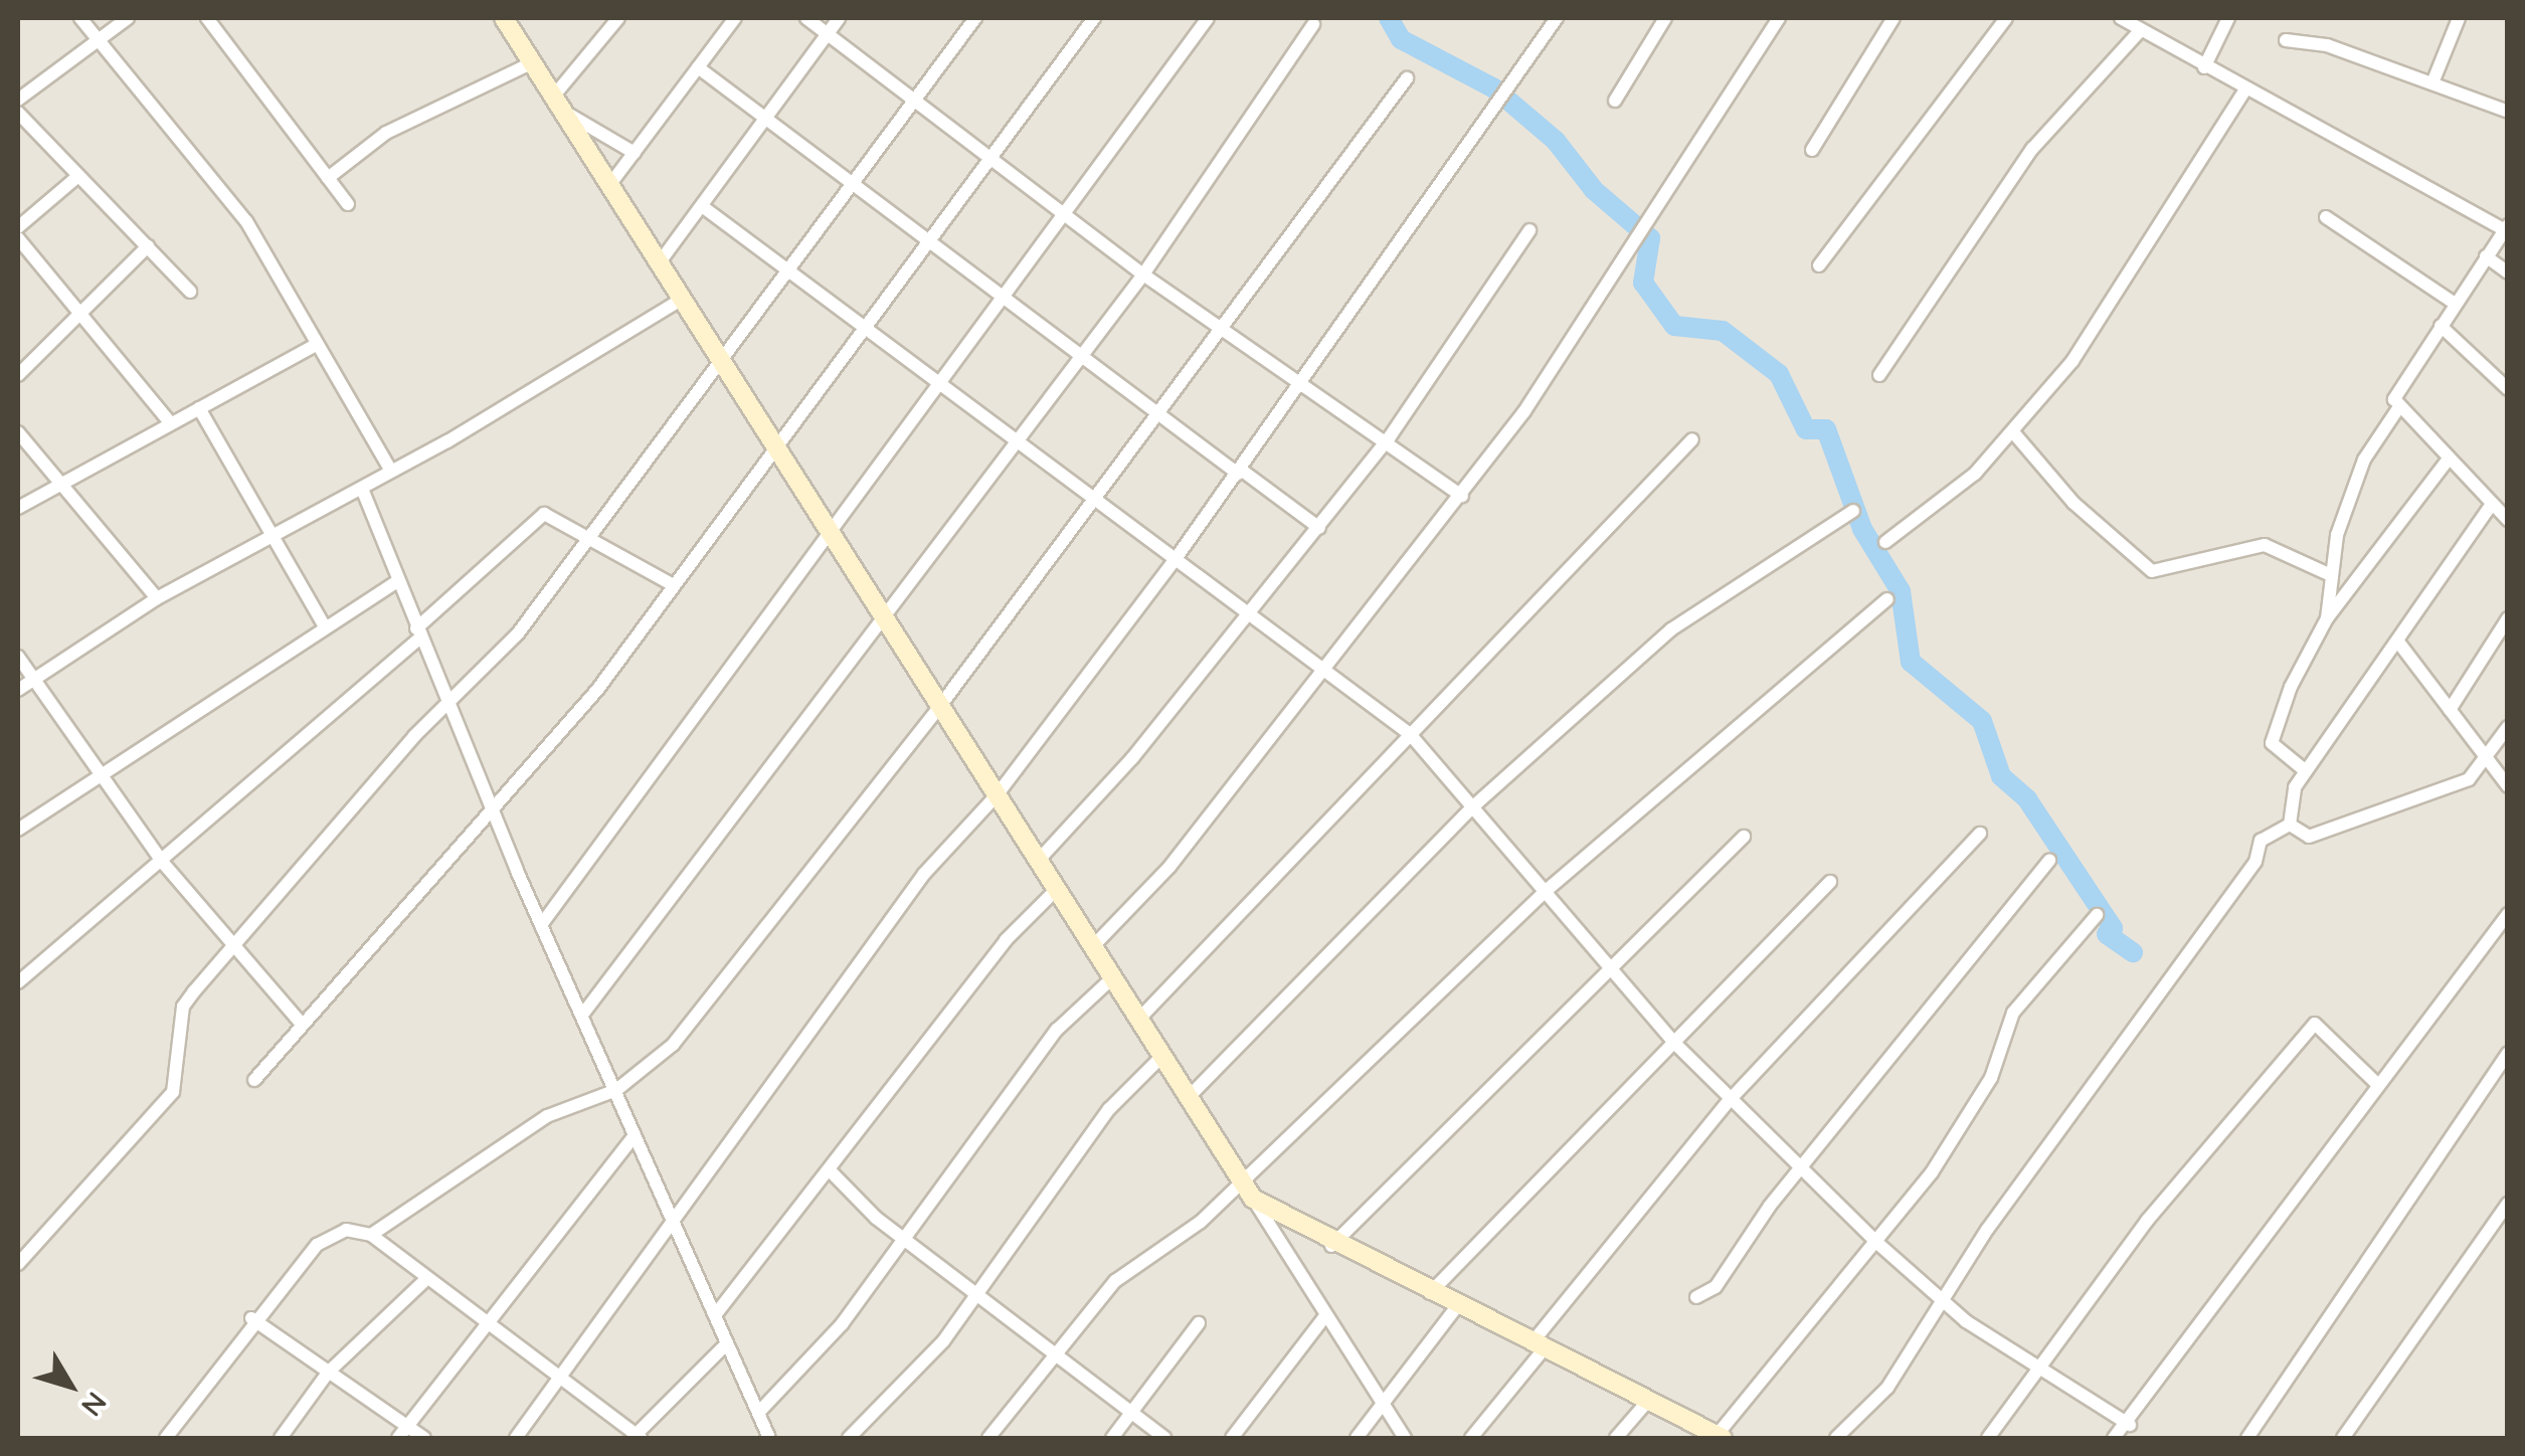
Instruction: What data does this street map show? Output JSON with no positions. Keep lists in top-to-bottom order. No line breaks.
{"north":"bottom right"}
